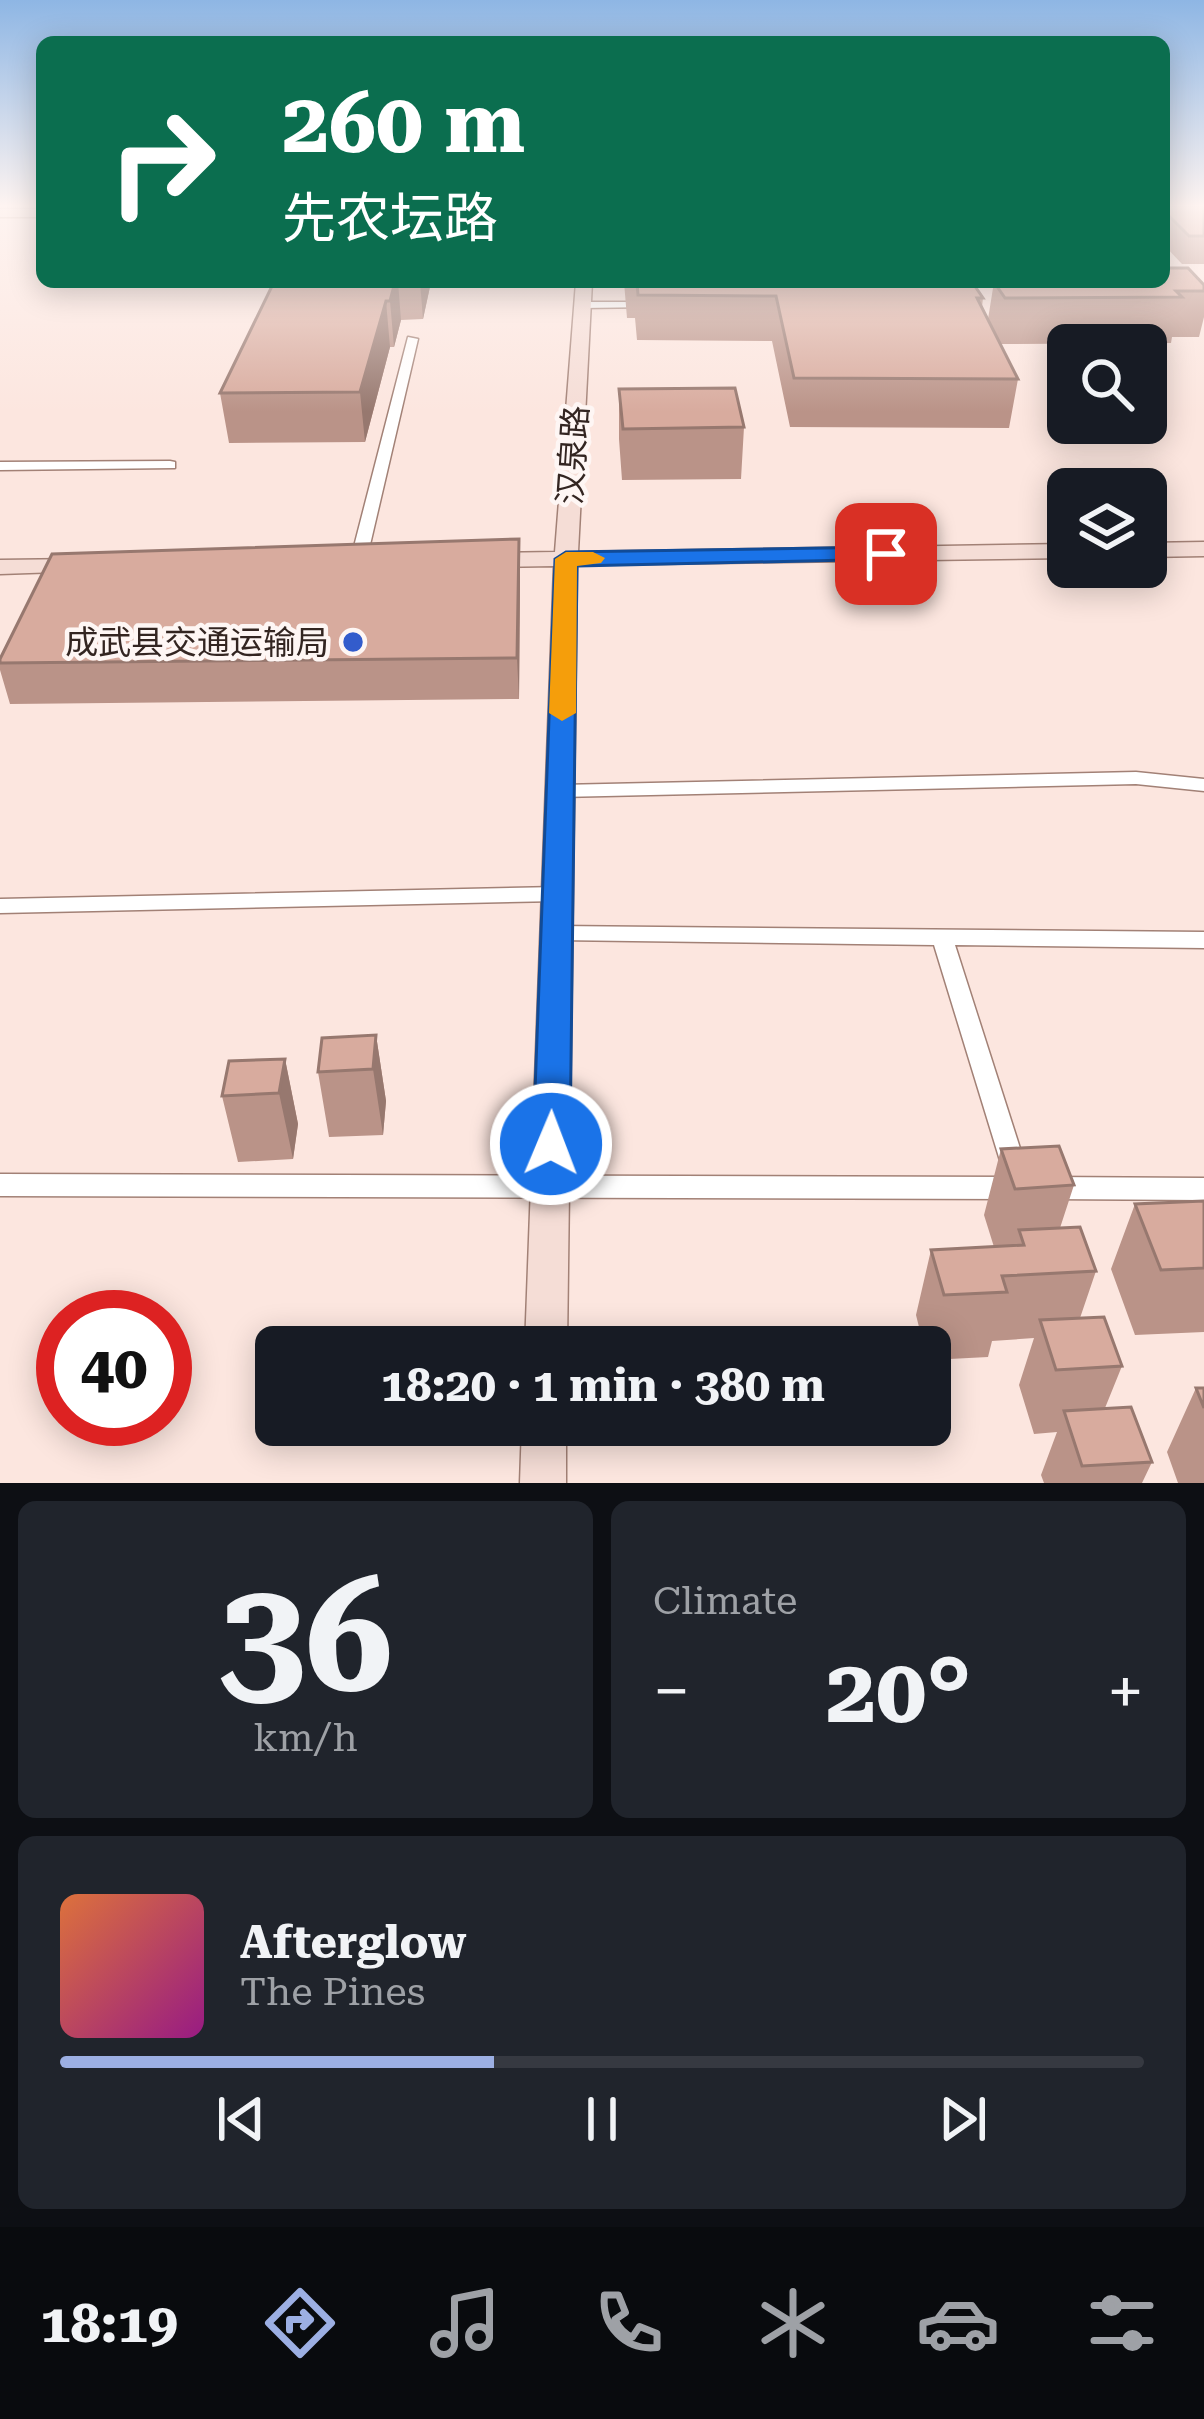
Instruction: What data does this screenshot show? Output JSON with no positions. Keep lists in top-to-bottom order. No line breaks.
{"streets":{"street":["汉泉路"]},"places":["成武县交通运输局"],"page":{"turn":["260 m","先农坛路"],"limit":"40","trip":"18:20 · 1 min · 380 m","tile":[["36","km/h"],"Climate"],"heat":["−","20°","+"],"song":["Afterglow","The Pines"],"tabs":"18:19"}}
